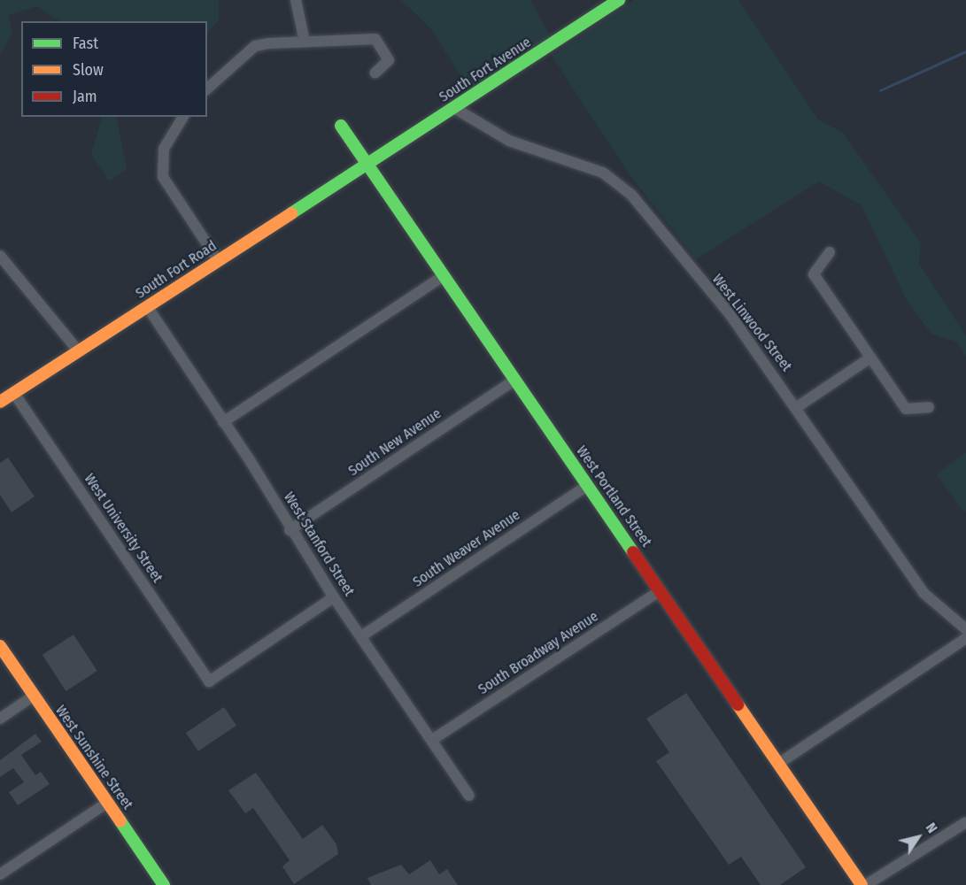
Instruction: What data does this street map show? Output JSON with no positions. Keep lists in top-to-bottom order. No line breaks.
{"streets":{"street":["South Fort Avenue","South Fort Road","West Linwood Street","South New Avenue","West Portland Street","West University Street","West Stanford Street","South Weaver Avenue","South Broadway Avenue","West Sunshine Street"]},"crossings":[["South Fort Avenue","South Fort Road"],["South Fort Avenue","West Linwood Street"],["South Fort Avenue","West Portland Street"],["South Fort Road","West Portland Street"],["South Fort Road","West University Street"],["South Fort Road","West Stanford Street"],["South New Avenue","West Portland Street"],["South New Avenue","West Stanford Street"],["West Portland Street","South Weaver Avenue"],["West Portland Street","South Broadway Avenue"],["West University Street","West Stanford Street"],["West Stanford Street","South Weaver Avenue"],["West Stanford Street","South Broadway Avenue"]],"legend":["Fast","Slow","Jam"],"north":"top right"}
